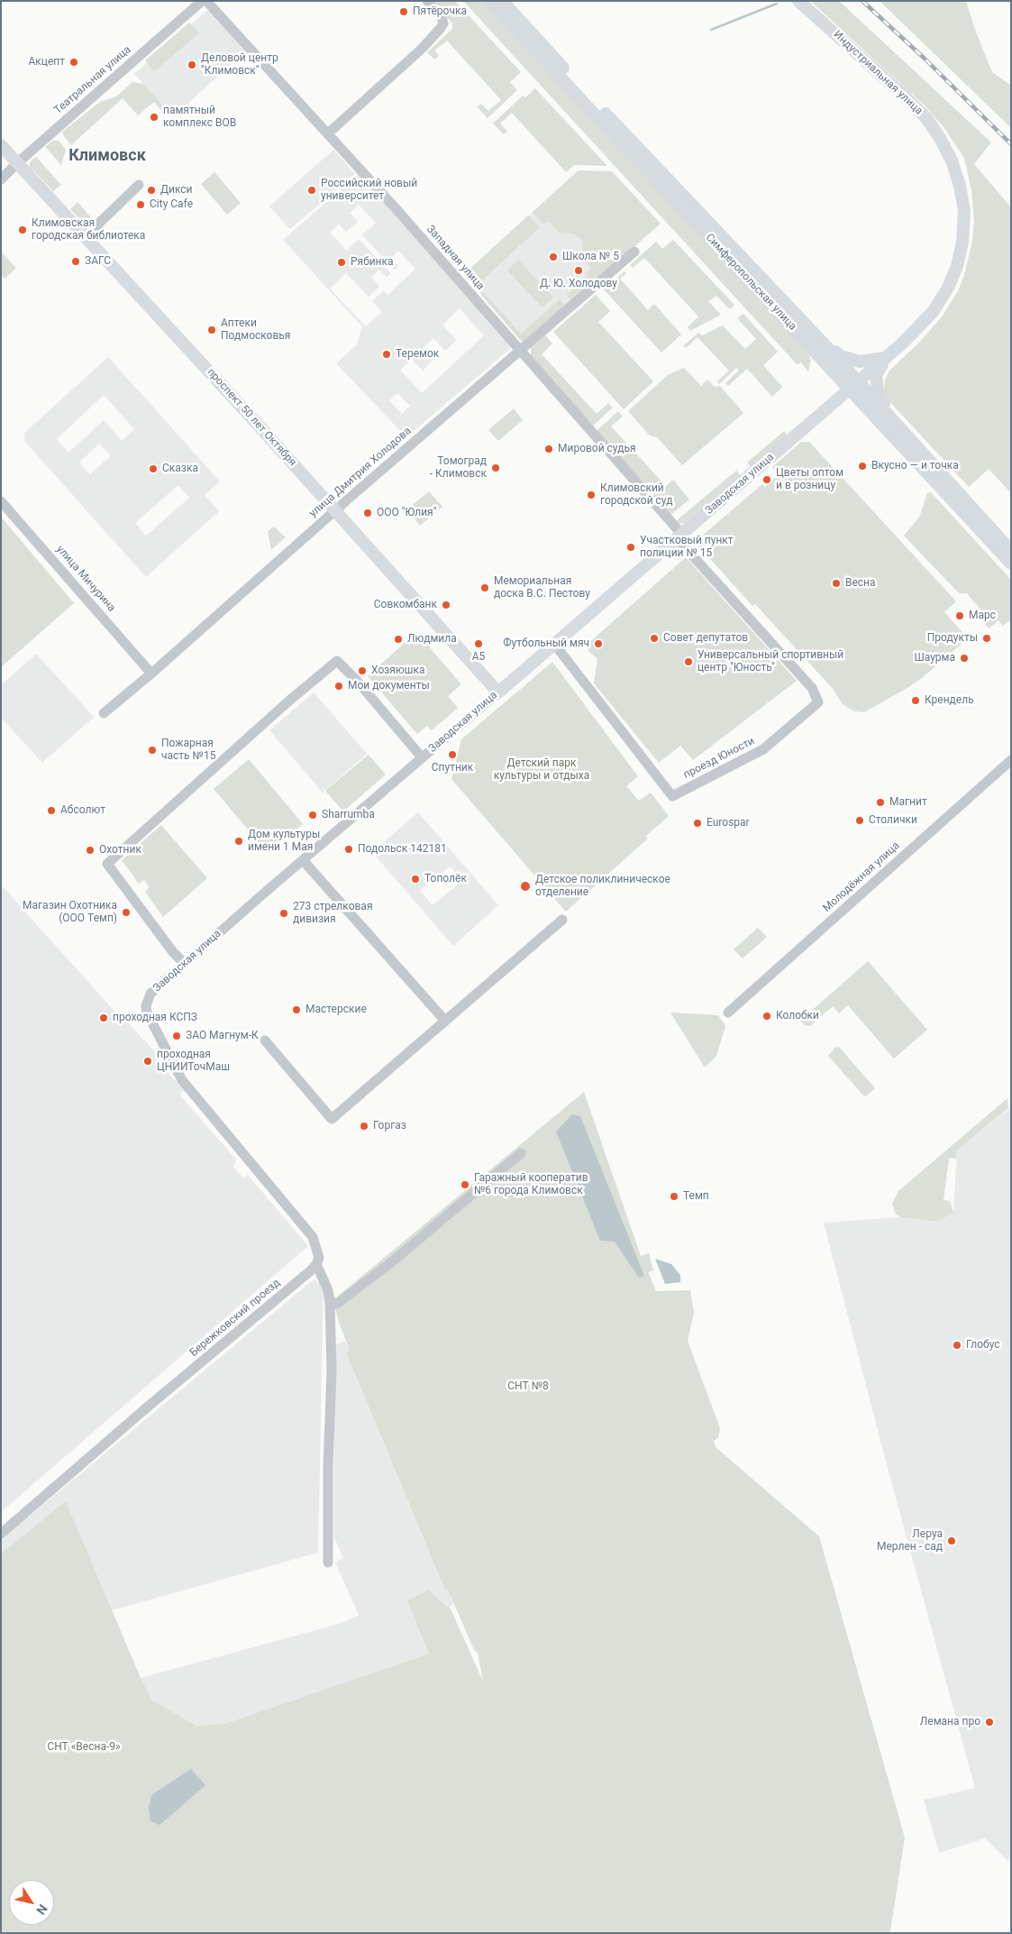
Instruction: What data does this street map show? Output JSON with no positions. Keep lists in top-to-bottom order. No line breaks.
{"streets":{"main road":["Индустриальная улица","Симферопольская улица","проспект 50 лет Октября","Заводская улица"],"street":["Театральная улица","Западная улица","улица Дмитрия Холодова","улица Мичурина","проезд Юности","Молодёжная улица","Бережковский проезд"]},"crossings":[["Индустриальная улица","Симферопольская улица"],["Индустриальная улица","Заводская улица"],["Театральная улица","проспект 50 лет Октября"],["Западная улица","улица Дмитрия Холодова"],["Западная улица","Заводская улица"],["Западная улица","проезд Юности"],["Симферопольская улица","Заводская улица"],["проспект 50 лет Октября","улица Дмитрия Холодова"],["проспект 50 лет Октября","Заводская улица"],["улица Дмитрия Холодова","улица Мичурина"],["Заводская улица","проезд Юности"],["Заводская улица","Бережковский проезд"]],"districts":["Климовск"],"parks":["Детский парк культуры и отдыха","СНТ №8","СНТ «Весна-9»"],"places":["Пятёрочка","Акцепт","Деловой центр \"Климовск\"","памятный комплекс ВОВ","Дикси","Российский новый университет","City Cafe","Климовская городская библиотека","Школа № 5","ЗАГС","Рябинка","Д. Ю. Холодову","Аптеки Подмосковья","Теремок","Мировой судья","Вкусно — и точка","Томоград - Климовск","Сказка","Цветы оптом и в розницу","Климовский городской суд","ООО \"Юлия\"","Участковый пункт полиции № 15","Весна","Мемориальная доска В.С. Пестову","Совкомбанк","Марс","Совет депутатов","Продукты","Людмила","А5","Футбольный мяч","Шаурма","Универсальный спортивный центр \"Юность\"","Хозяюшка","Мои документы","Крендель","Пожарная часть №15","Спутник","Магнит","Абсолют","Sharrumba","Столички","Eurospar","Дом культуры имени 1 Мая","Подольск 142181","Охотник","Тополёк","Детское поликлиническое отделение","Магазин Охотника (ООО Темп)","273 стрелковая дивизия","Мастерские","Колобки","проходная КСПЗ","ЗАО Магнум-К","проходная ЦНИИТочМаш","Горгаз","Гаражный кооператив №6 города Климовск","Темп","Глобус","Леруа Мерлен - сад","Лемана про"],"north":"bottom right"}
